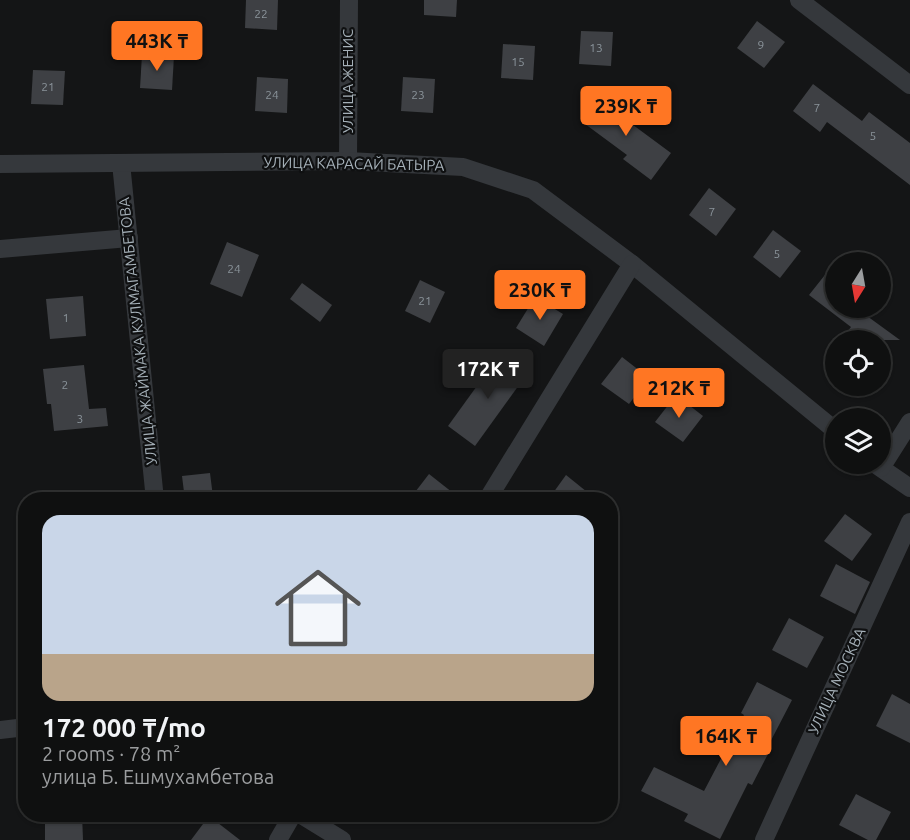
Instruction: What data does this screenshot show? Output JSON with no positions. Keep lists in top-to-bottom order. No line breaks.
{"streets":{"street":["УЛИЦА ЖЕНИС","УЛИЦА КАРАСАЙ БАТЫРА","УЛИЦА ЖАЙМАКА КУЛМАГАМБЕТОВА","УЛИЦА МОСКВА"]},"crossings":[["УЛИЦА ЖЕНИС","УЛИЦА КАРАСАЙ БАТЫРА"],["УЛИЦА КАРАСАЙ БАТЫРА","УЛИЦА ЖАЙМАКА КУЛМАГАМБЕТОВА"]],"house_numbers":["22","9","13","15","21","24","23","7","5","7","5","24","21","1","2","3"],"north":"bottom","page":{"price":["443K ₸","239K ₸","230K ₸","172K ₸","212K ₸","164K ₸"],"list":[{"name":"172 000 ₸/mo","note":"2 rooms · 78 m² · улица Б. Ешмухамбетова"}]}}
